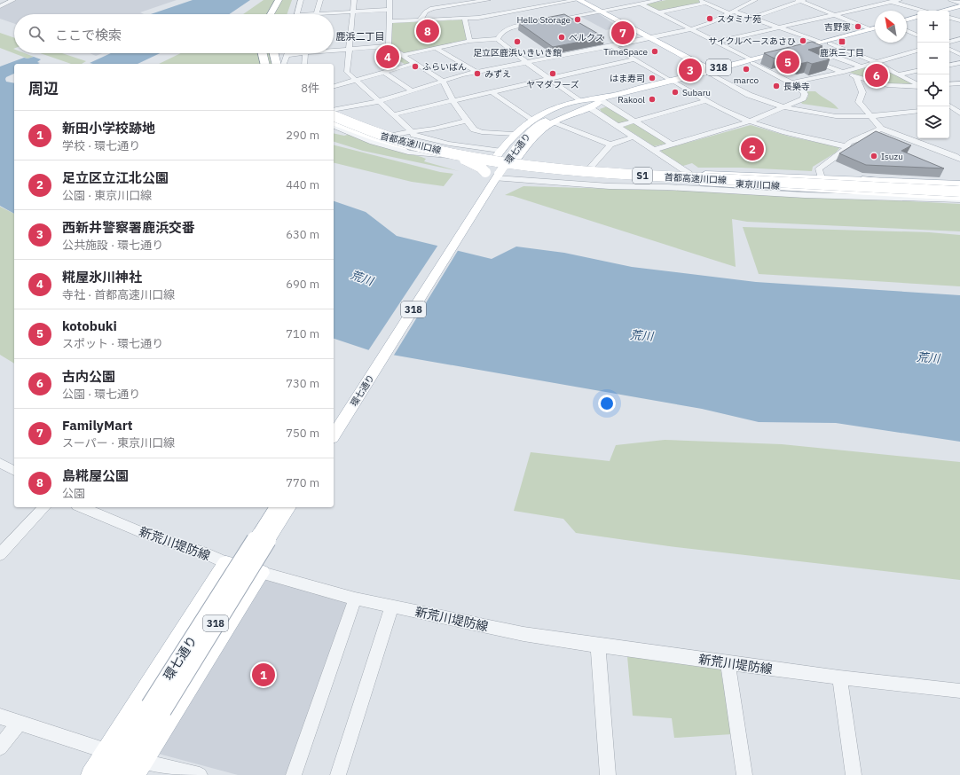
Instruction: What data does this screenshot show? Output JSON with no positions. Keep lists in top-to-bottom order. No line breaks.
{"streets":{"highway":["首都高速川口線","S1"],"main road":["318","環七通り","東京川口線"],"street":["新荒川堤防線"]},"crossings":[["318","環七通り"],["318","東京川口線"],["首都高速川口線","東京川口線"]],"districts":["鹿浜二丁目"],"water":["荒川"],"places":{"other":["スタミナ苑","Hello Storage","吉野家","ベルクス","サイクルベースあさひ","足立区鹿浜いきいき館","TimeSpace","ふらいぱん","marco","みずえ","ヤマダフーズ","はま寿司","長樂寺","Subaru","Rakool","Isuzu"],"transit":["鹿浜三丁目"]},"north":"top left","page":{"map_buttons":["+","−"],"search":"ここで検索","pins":["8","7","4","5","3","6","2","1"],"heading":["周辺","8件"],"list":[{"mark":"1","name":"新田小学校跡地","note":"学校 · 環七通り","value":"290 m"},{"mark":"2","name":"足立区立江北公園","note":"公園 · 東京川口線","value":"440 m"},{"mark":"3","name":"西新井警察署鹿浜交番","note":"公共施設 · 環七通り","value":"630 m"},{"mark":"4","name":"糀屋氷川神社","note":"寺社 · 首都高速川口線","value":"690 m"},{"mark":"5","name":"kotobuki","note":"スポット · 環七通り","value":"710 m"},{"mark":"6","name":"古内公園","note":"公園 · 環七通り","value":"730 m"},{"mark":"7","name":"FamilyMart","note":"スーパー · 東京川口線","value":"750 m"},{"mark":"8","name":"島糀屋公園","note":"公園","value":"770 m"}]}}
